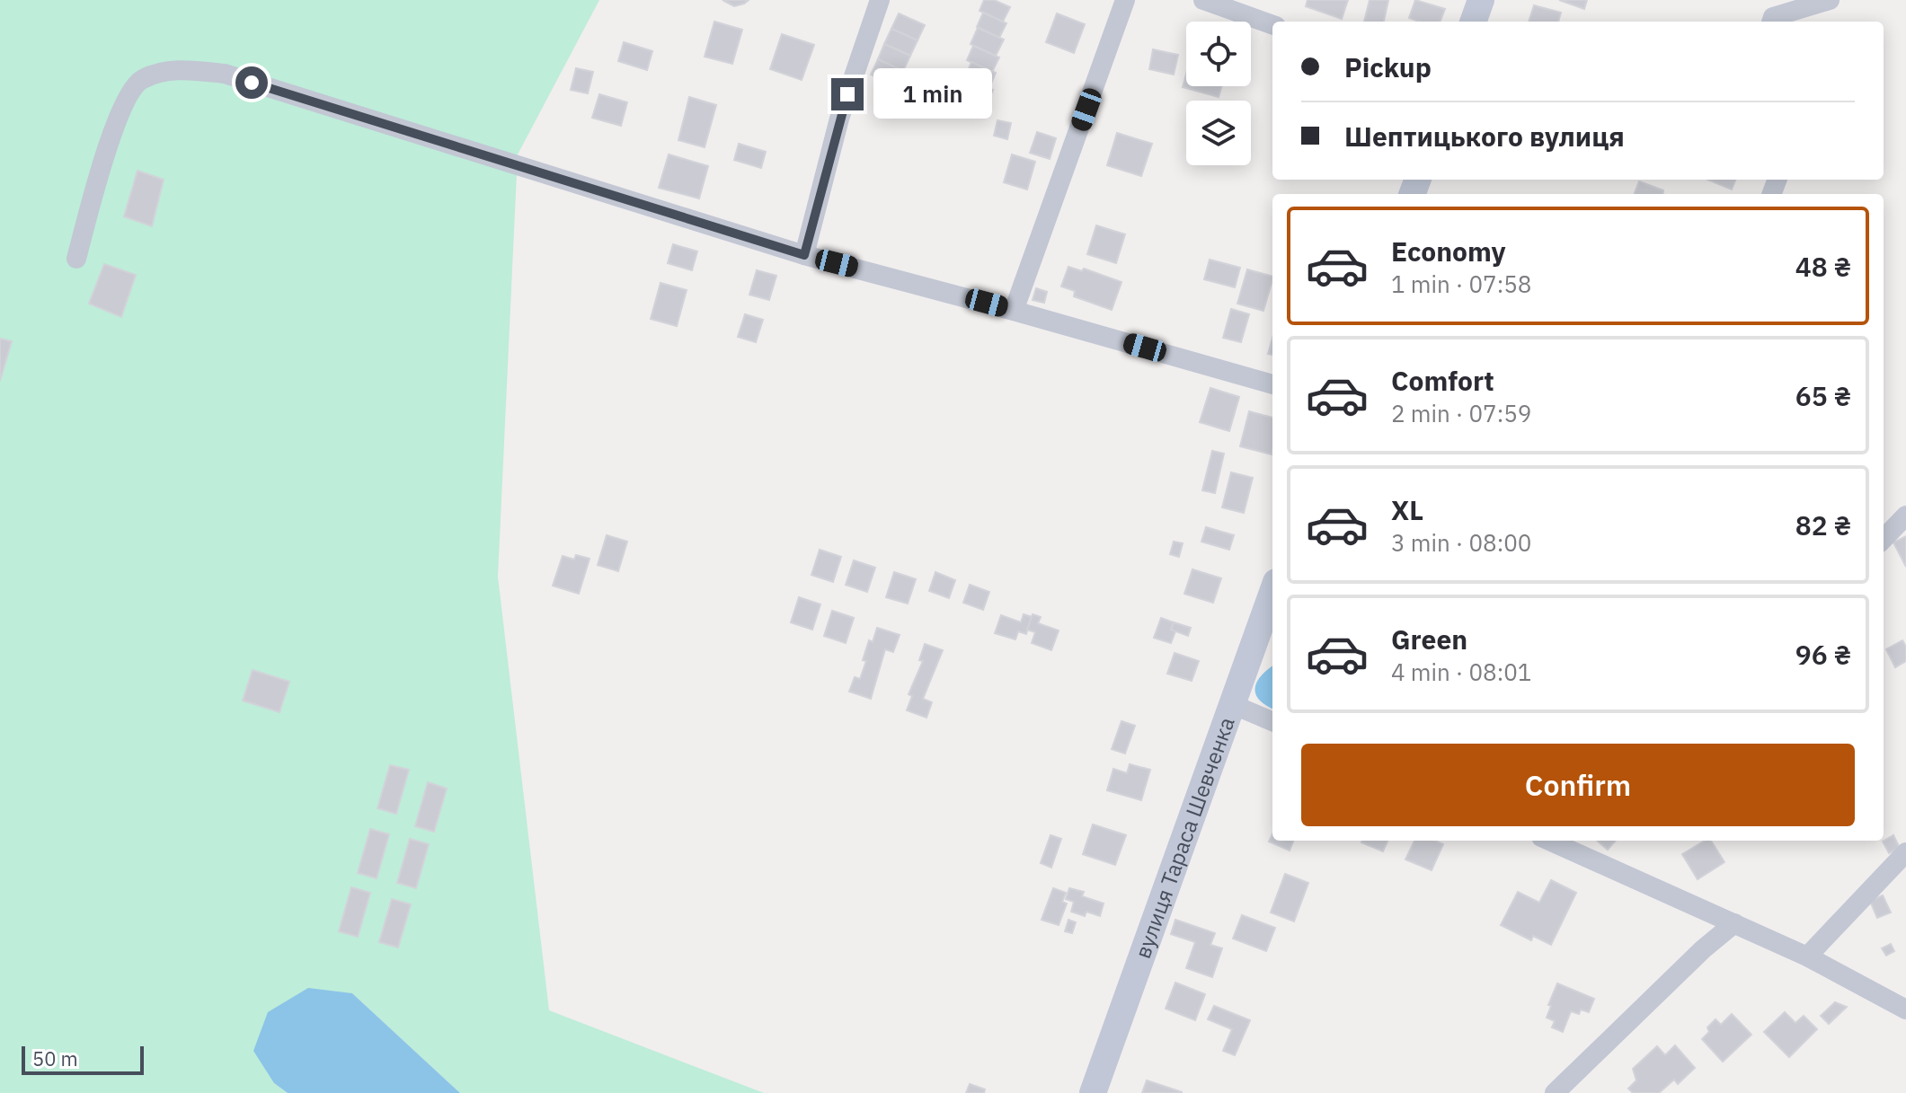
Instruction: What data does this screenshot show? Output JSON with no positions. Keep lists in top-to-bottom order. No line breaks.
{"streets":{"street":["вулиця Тараса Шевченка"]},"scale_bar":"50 m","page":{"banner":["Pickup","Шептицького вулиця"],"bubble":"1 min","list":[{"name":"Economy","note":"1 min · 07:58","value":"48 ₴"},{"name":"Comfort","note":"2 min · 07:59","value":"65 ₴"},{"name":"XL","note":"3 min · 08:00","value":"82 ₴"},{"name":"Green","note":"4 min · 08:01","value":"96 ₴"}],"buttons":"Confirm","scale":"50 m"}}
